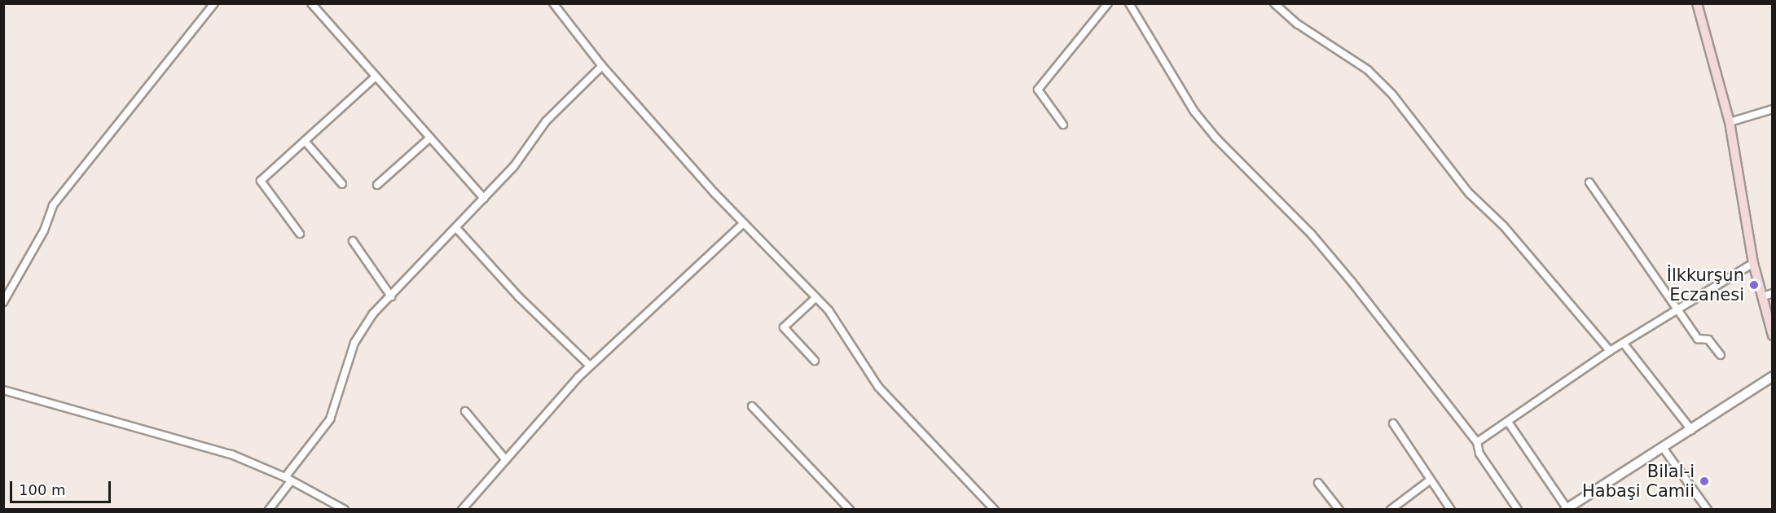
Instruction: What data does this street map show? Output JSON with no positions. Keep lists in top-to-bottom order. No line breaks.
{"places":["İlkkurşun Eczanesi","Bilal-i Habaşi Camii"],"scale_bar":"100 m"}
